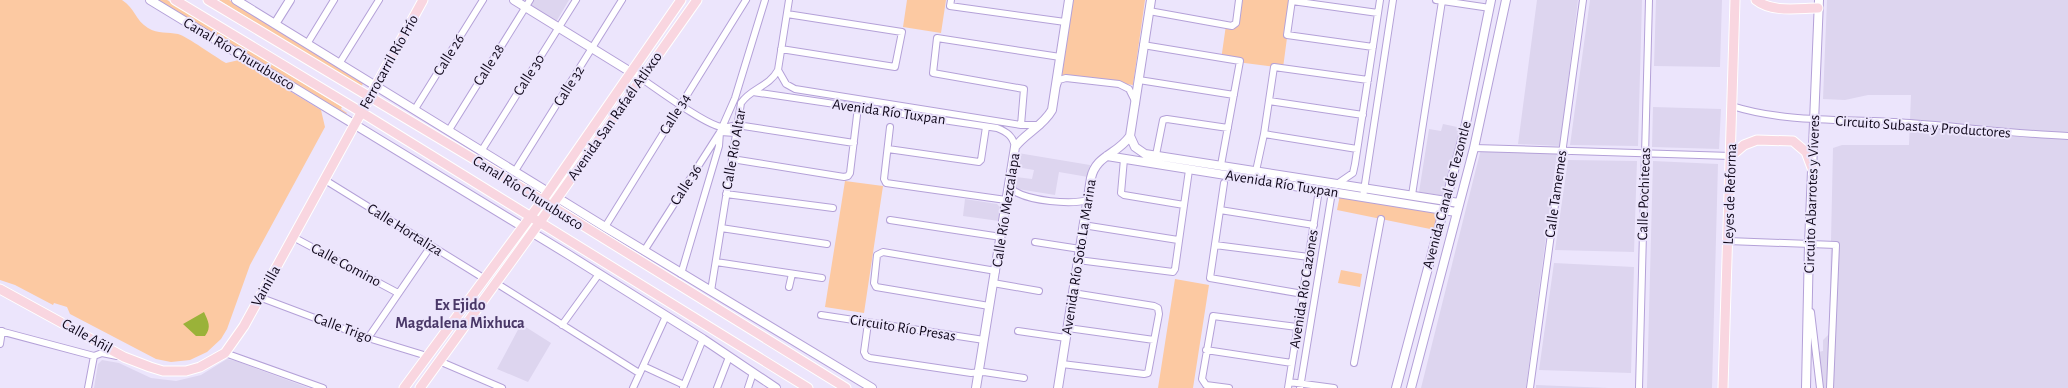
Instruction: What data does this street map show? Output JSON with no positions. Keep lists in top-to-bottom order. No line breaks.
{"streets":{"main road":["Canal Río Churubusco","Ferrocarril Río Frío","Avenida San Rafaél Atlixco","Leyes de Reforma","Vainilla","Calle Añil"],"street":["Calle 26","Calle 28","Calle 30","Calle 32","Avenida Río Tuxpan","Calle 34","Circuito Subasta y Productores","Calle Río Altar","Calle 36","Calle Tamemes","Calle Pochitecas","Circuito Abarrotes y Víveres","Avenida Canal de Tezontle","Calle Río Mezcalapa","Calle Hortaliza","Avenida Río Soto La Marina","Calle Comino","Avenida Río Cazones","Calle Trigo","Circuito Río Presas"]},"crossings":[["Canal Río Churubusco","Calle 26"],["Canal Río Churubusco","Ferrocarril Río Frío"],["Canal Río Churubusco","Calle 28"],["Canal Río Churubusco","Calle 30"],["Canal Río Churubusco","Calle 32"],["Canal Río Churubusco","Calle 34"],["Canal Río Churubusco","Avenida San Rafaél Atlixco"],["Canal Río Churubusco","Calle Río Altar"],["Canal Río Churubusco","Calle 36"],["Canal Río Churubusco","Vainilla"],["Ferrocarril Río Frío","Vainilla"],["Avenida Río Tuxpan","Calle Río Altar"],["Avenida Río Tuxpan","Avenida Canal de Tezontle"],["Avenida Río Tuxpan","Calle Río Mezcalapa"],["Avenida Río Tuxpan","Avenida Río Soto La Marina"],["Avenida Río Tuxpan","Avenida Río Cazones"],["Avenida San Rafaél Atlixco","Calle Hortaliza"],["Avenida San Rafaél Atlixco","Calle Trigo"],["Circuito Subasta y Productores","Leyes de Reforma"],["Circuito Subasta y Productores","Circuito Abarrotes y Víveres"],["Calle Río Mezcalapa","Circuito Río Presas"],["Calle Hortaliza","Vainilla"],["Calle Comino","Vainilla"],["Vainilla","Calle Trigo"],["Vainilla","Calle Añil"]],"districts":["Ex Ejido Magdalena Mixhuca"]}
